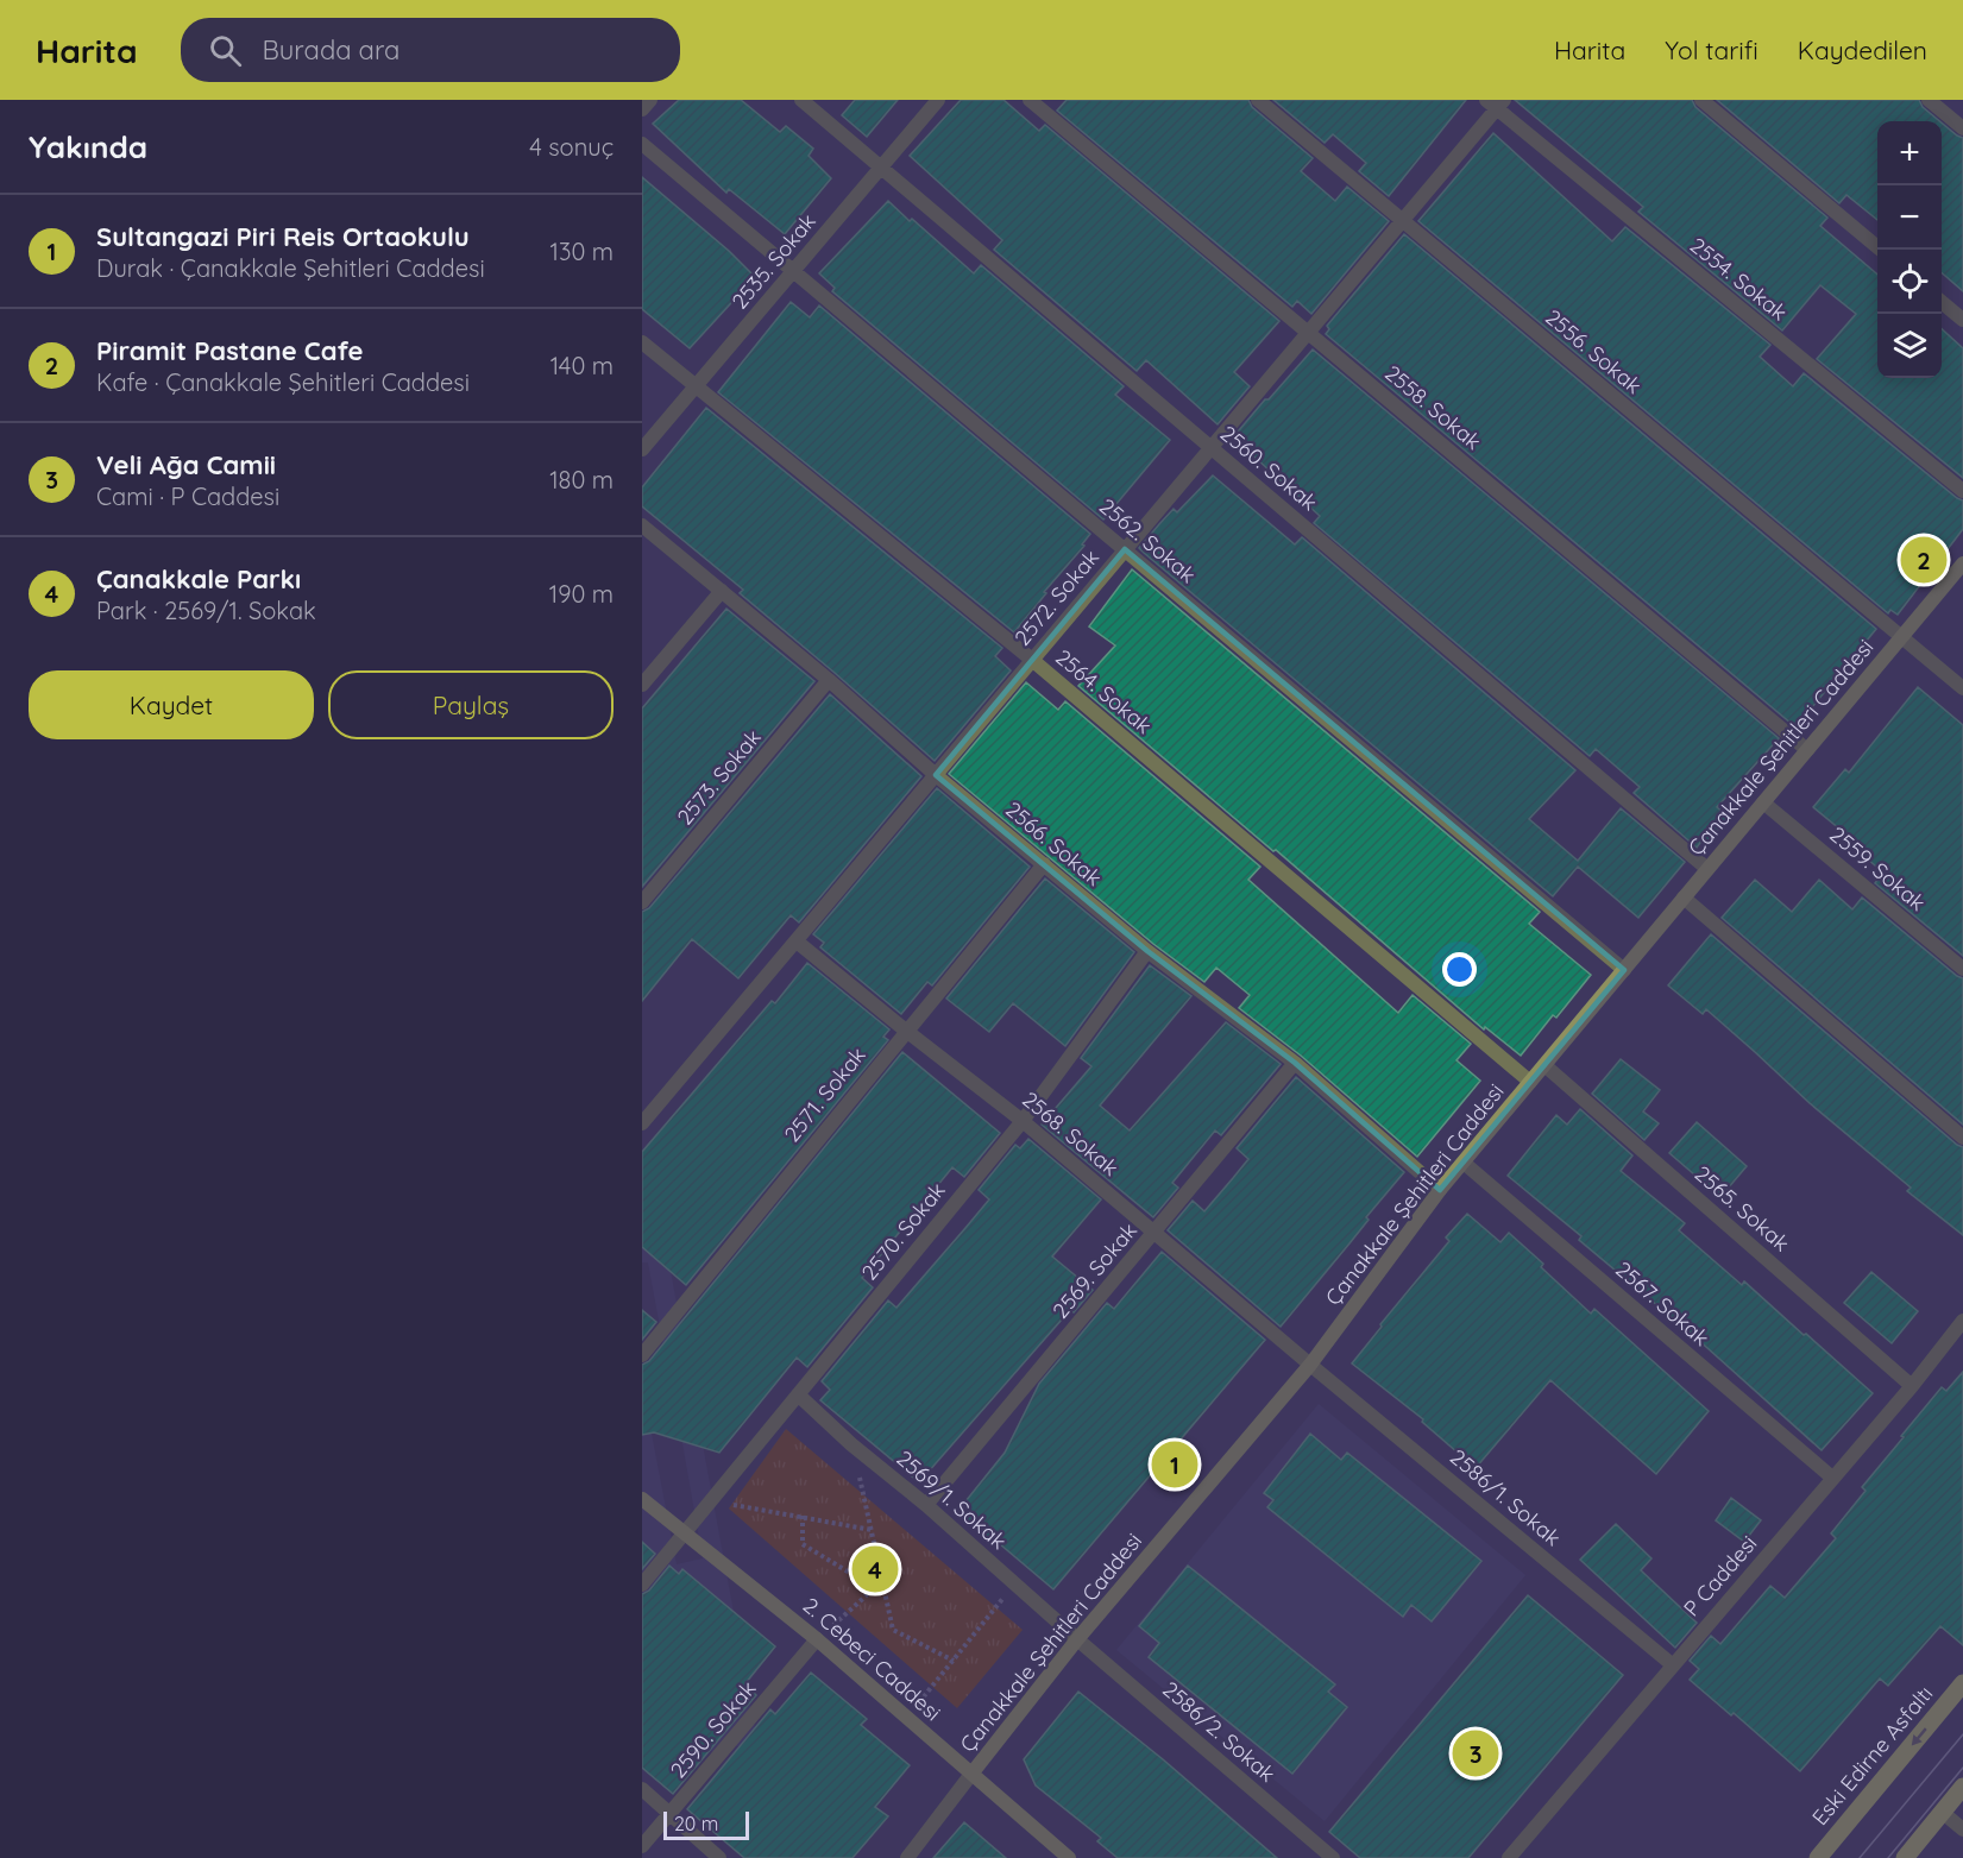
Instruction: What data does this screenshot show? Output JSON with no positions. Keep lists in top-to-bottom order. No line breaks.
{"streets":{"main road":["Çanakkale Şehitleri Caddesi","2. Cebeci Caddesi","Eski Edirne Asfaltı"],"street":["2535. Sokak","2554. Sokak","2556. Sokak","2558. Sokak","2560. Sokak","2562. Sokak","2572. Sokak","2564. Sokak","2573. Sokak","2566. Sokak","2559. Sokak","2571. Sokak","2568. Sokak","2565. Sokak","2570. Sokak","2569. Sokak","2567. Sokak","2586/1. Sokak","2569/1. Sokak","P Caddesi","2590. Sokak","2586/2. Sokak"]},"crossings":[["2535. Sokak","2560. Sokak"],["2535. Sokak","2562. Sokak"],["2535. Sokak","2564. Sokak"],["2554. Sokak","2572. Sokak"],["2556. Sokak","2572. Sokak"],["2556. Sokak","Çanakkale Şehitleri Caddesi"],["2558. Sokak","2572. Sokak"],["2558. Sokak","Çanakkale Şehitleri Caddesi"],["2560. Sokak","2572. Sokak"],["2560. Sokak","Çanakkale Şehitleri Caddesi"],["2562. Sokak","2572. Sokak"],["2562. Sokak","Çanakkale Şehitleri Caddesi"],["2572. Sokak","2564. Sokak"],["2572. Sokak","2566. Sokak"],["2572. Sokak","2568. Sokak"],["2564. Sokak","Çanakkale Şehitleri Caddesi"],["Çanakkale Şehitleri Caddesi","2566. Sokak"],["Çanakkale Şehitleri Caddesi","2559. Sokak"],["Çanakkale Şehitleri Caddesi","2568. Sokak"],["Çanakkale Şehitleri Caddesi","2565. Sokak"],["Çanakkale Şehitleri Caddesi","2567. Sokak"],["Çanakkale Şehitleri Caddesi","2586/1. Sokak"],["Çanakkale Şehitleri Caddesi","2569/1. Sokak"],["Çanakkale Şehitleri Caddesi","2. Cebeci Caddesi"],["Çanakkale Şehitleri Caddesi","2586/2. Sokak"],["2573. Sokak","2566. Sokak"],["2566. Sokak","2571. Sokak"],["2566. Sokak","2570. Sokak"],["2566. Sokak","2569. Sokak"],["2571. Sokak","2568. Sokak"],["2568. Sokak","2570. Sokak"],["2568. Sokak","2569. Sokak"],["2568. Sokak","2586/1. Sokak"],["2565. Sokak","P Caddesi"],["2570. Sokak","2569/1. Sokak"],["2570. Sokak","2. Cebeci Caddesi"],["2569. Sokak","2569/1. Sokak"],["2567. Sokak","P Caddesi"],["2586/1. Sokak","P Caddesi"],["2569/1. Sokak","2586/2. Sokak"],["2. Cebeci Caddesi","2590. Sokak"]],"scale_bar":"20 m","page":{"header":"Harita","search":"Burada ara","nav":["Harita","Yol tarifi","Kaydedilen"],"heading":["Yakında","4 sonuç"],"map_buttons":["+","−"],"list":[{"mark":"1","name":"Sultangazi Piri Reis Ortaokulu","note":"Durak · Çanakkale Şehitleri Caddesi","value":"130 m"},{"mark":"2","name":"Piramit Pastane Cafe","note":"Kafe · Çanakkale Şehitleri Caddesi","value":"140 m"},{"mark":"3","name":"Veli Ağa Camii","note":"Cami · P Caddesi","value":"180 m"},{"mark":"4","name":"Çanakkale Parkı","note":"Park · 2569/1. Sokak","value":"190 m"}],"pins":["2","1","4","3"],"buttons":["Kaydet","Paylaş"],"scale":"20 m"}}
